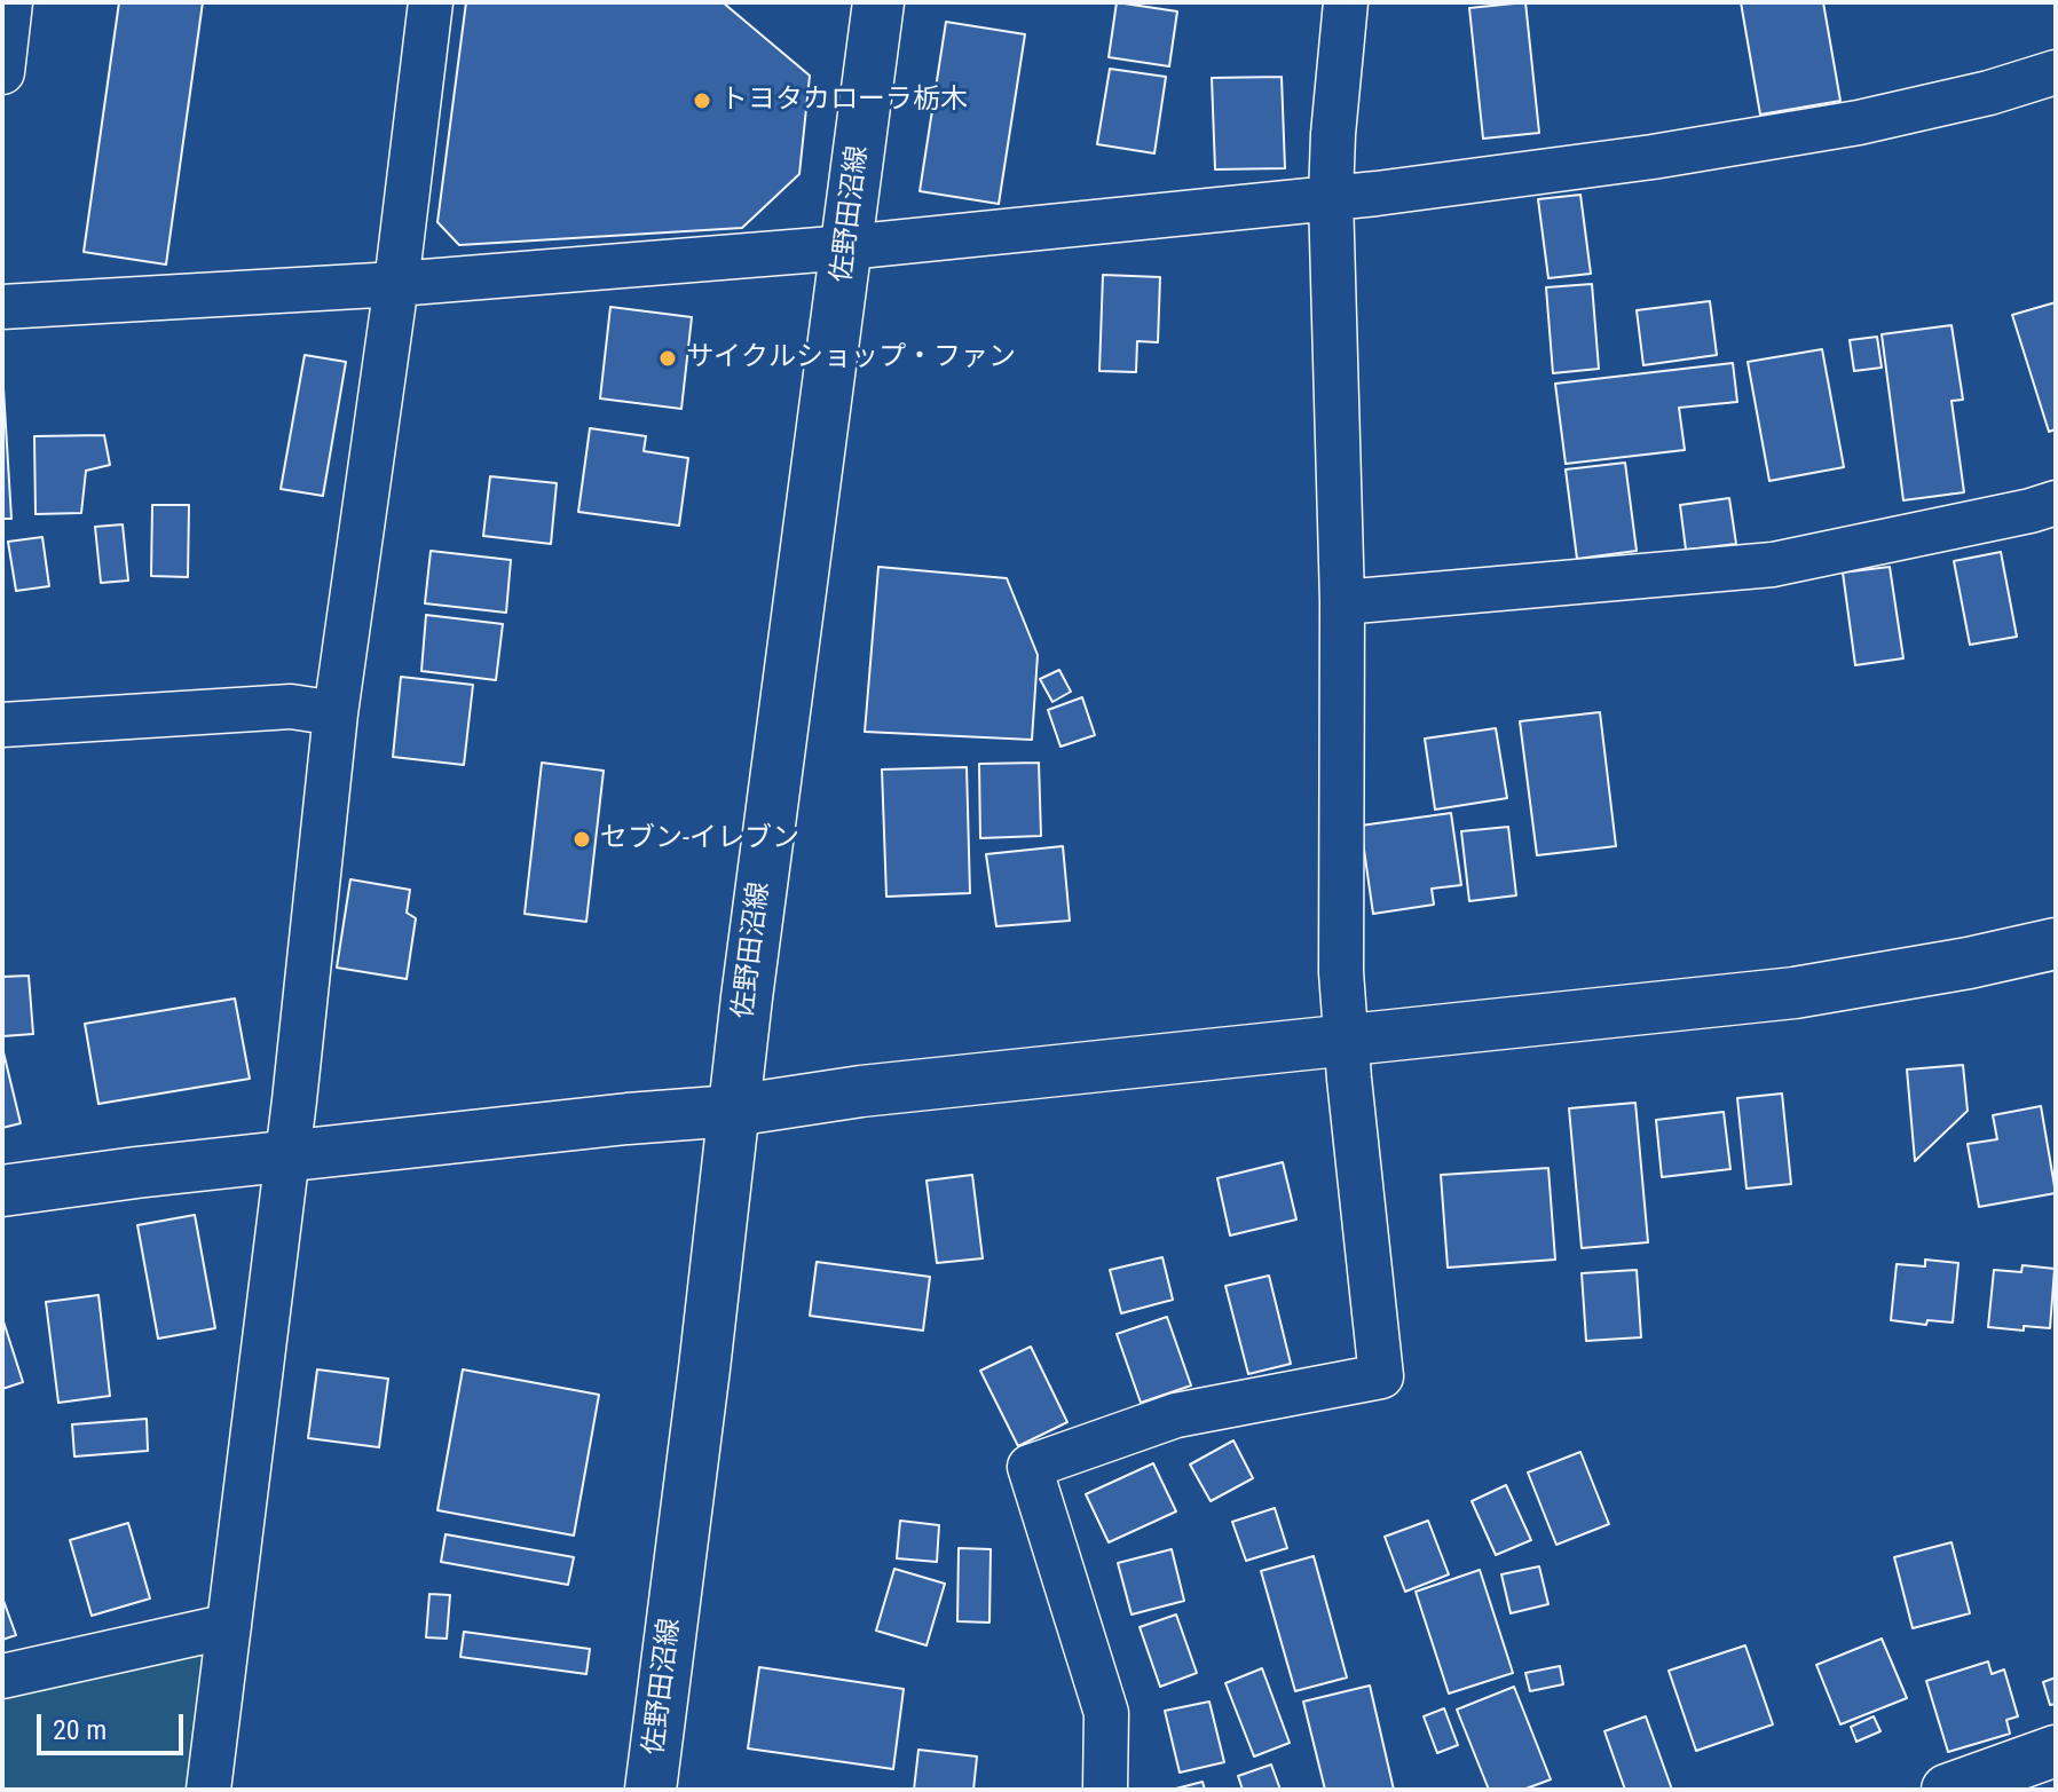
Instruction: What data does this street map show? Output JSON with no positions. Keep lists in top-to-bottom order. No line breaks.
{"streets":{"street":["佐野田沼線"]},"places":["トヨタカローラ栃木","サイクルショップ・ファン","セブン-イレブン"],"scale_bar":"20 m"}
